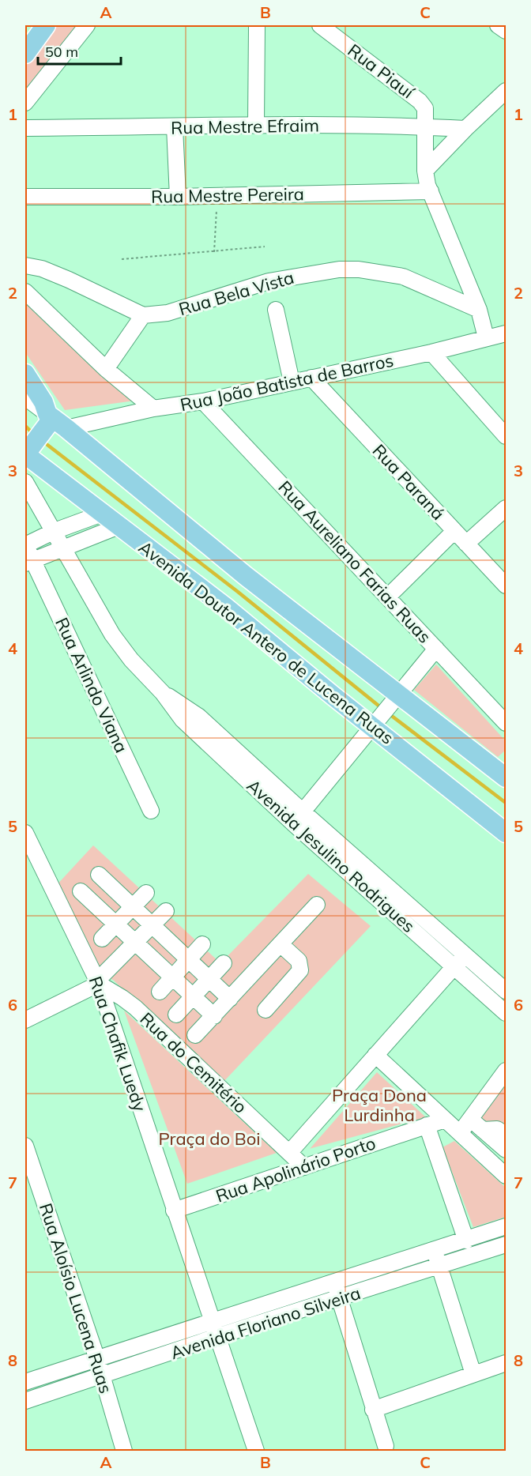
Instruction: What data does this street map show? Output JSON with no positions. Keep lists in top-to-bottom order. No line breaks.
{"streets":{"main road":["Avenida Doutor Antero de Lucena Ruas"],"street":["Rua Piauí","Rua Mestre Efraim","Rua Mestre Pereira","Rua Bela Vista","Rua João Batista de Barros","Rua Paraná","Rua Aureliano Farias Ruas","Rua Arlindo Viana","Avenida Jesulino Rodrigues","Rua Chafik Luedy","Rua do Cemitério","Rua Apolinário Porto","Rua Aloísio Lucena Ruas","Avenida Floriano Silveira"]},"crossings":[["Rua Piauí","Rua Mestre Efraim"],["Rua Piauí","Rua Mestre Pereira"],["Rua Piauí","Rua Bela Vista"],["Rua Piauí","Rua João Batista de Barros"],["Rua João Batista de Barros","Rua Paraná"],["Rua João Batista de Barros","Rua Aureliano Farias Ruas"],["Rua Chafik Luedy","Rua do Cemitério"],["Rua Chafik Luedy","Rua Apolinário Porto"],["Rua Chafik Luedy","Avenida Floriano Silveira"],["Rua do Cemitério","Rua Apolinário Porto"],["Rua Aloísio Lucena Ruas","Avenida Floriano Silveira"]],"parks":["Praça Dona Lurdinha","Praça do Boi"],"scale_bar":"50 m","grid":{"columns":["A","B","C"],"rows":["1","2","3","4","5","6","7","8"]}}
